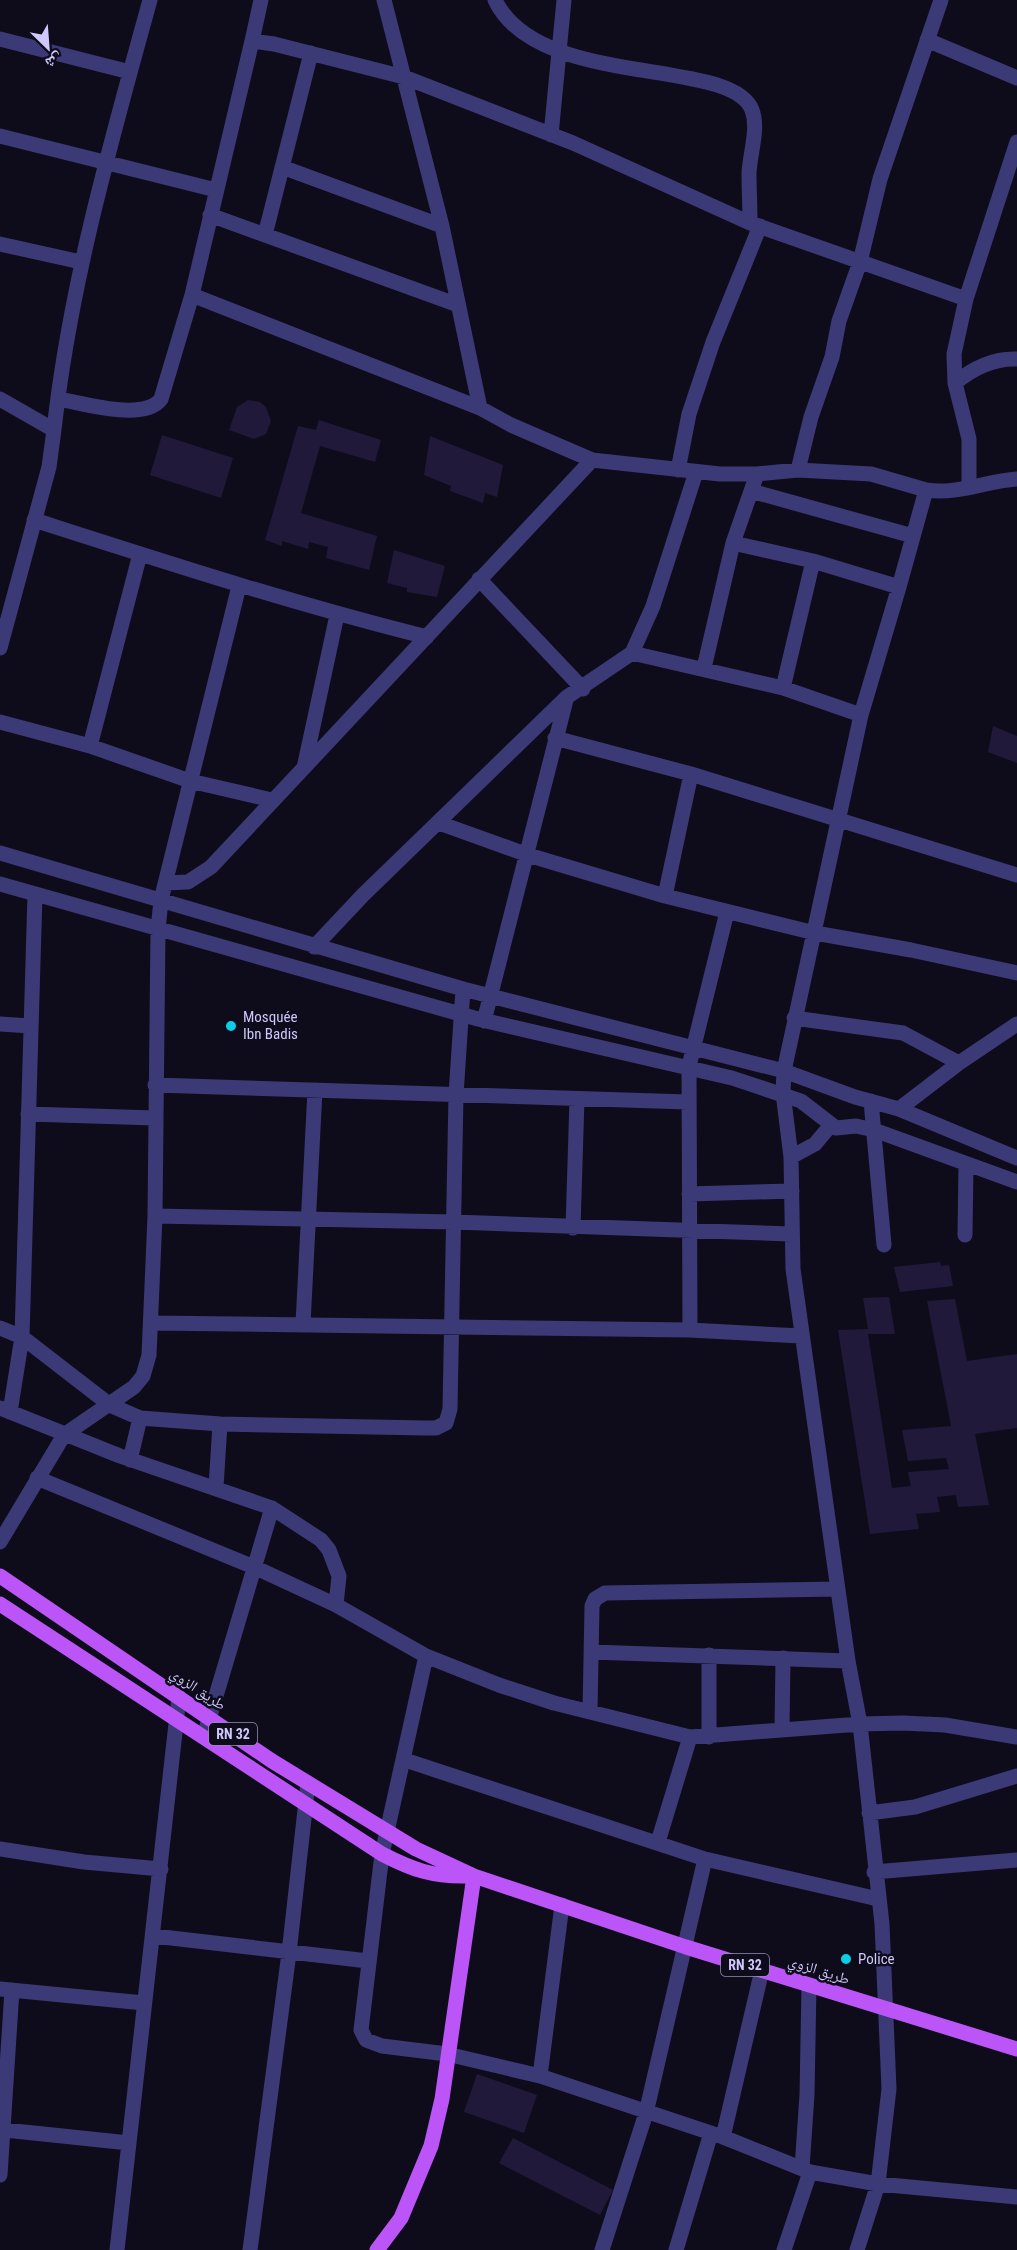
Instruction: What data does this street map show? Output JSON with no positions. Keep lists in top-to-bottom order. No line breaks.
{"streets":{"main road":["طريق الزوي","RN 32"]},"places":["Mosquée Ibn Badis","Police"],"north":"bottom right"}
